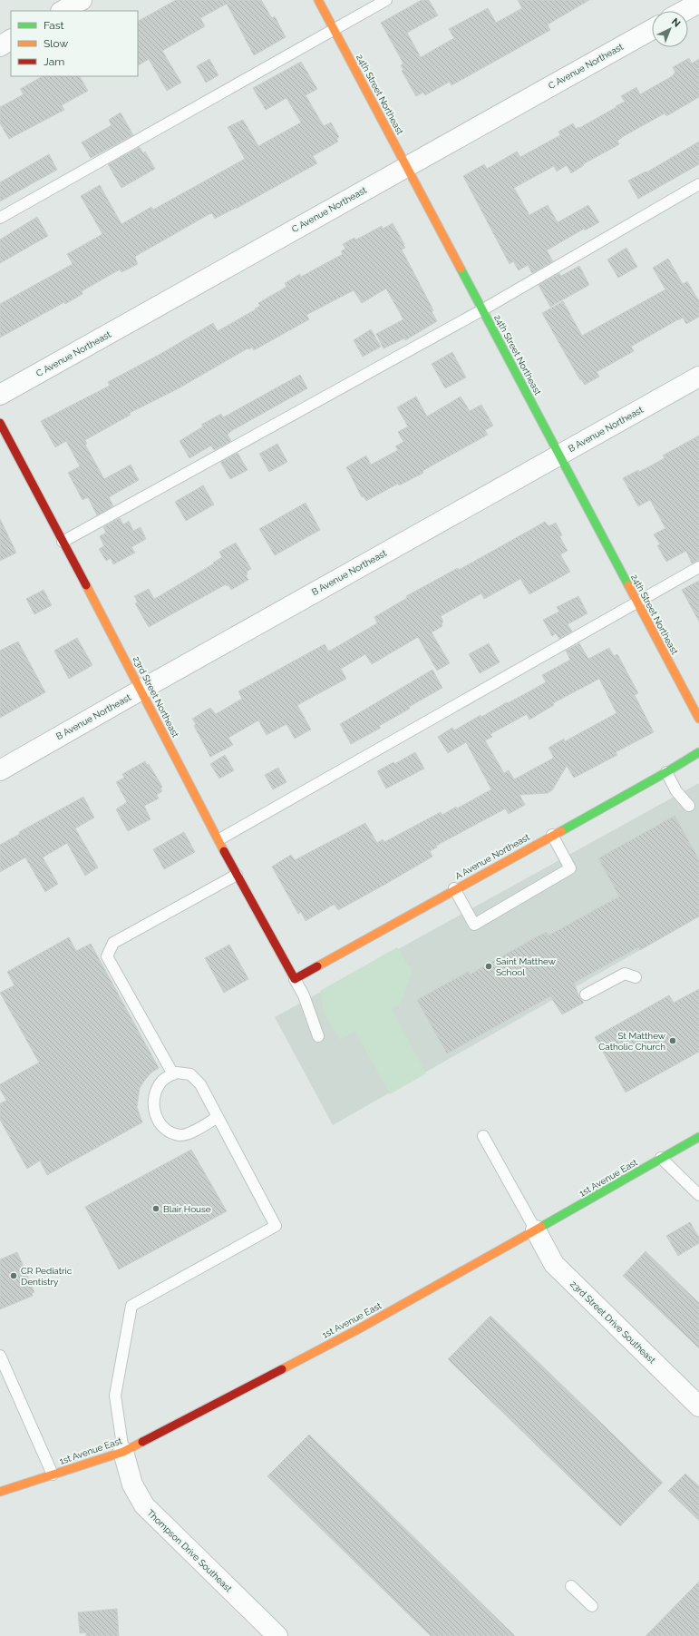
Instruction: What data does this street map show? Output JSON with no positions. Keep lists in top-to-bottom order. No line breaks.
{"streets":{"street":["C Avenue Northeast","24th Street Northeast","B Avenue Northeast","23rd Street Northeast","A Avenue Northeast","1st Avenue East","23rd Street Drive Southeast","Thompson Drive Southeast"]},"crossings":[["C Avenue Northeast","24th Street Northeast"],["24th Street Northeast","B Avenue Northeast"],["B Avenue Northeast","23rd Street Northeast"],["23rd Street Northeast","A Avenue Northeast"],["1st Avenue East","23rd Street Drive Southeast"],["1st Avenue East","Thompson Drive Southeast"]],"places":["Saint Matthew School","St Matthew Catholic Church","Blair House","CR Pediatric Dentistry"],"legend":["Fast","Slow","Jam"],"north":"top right"}
